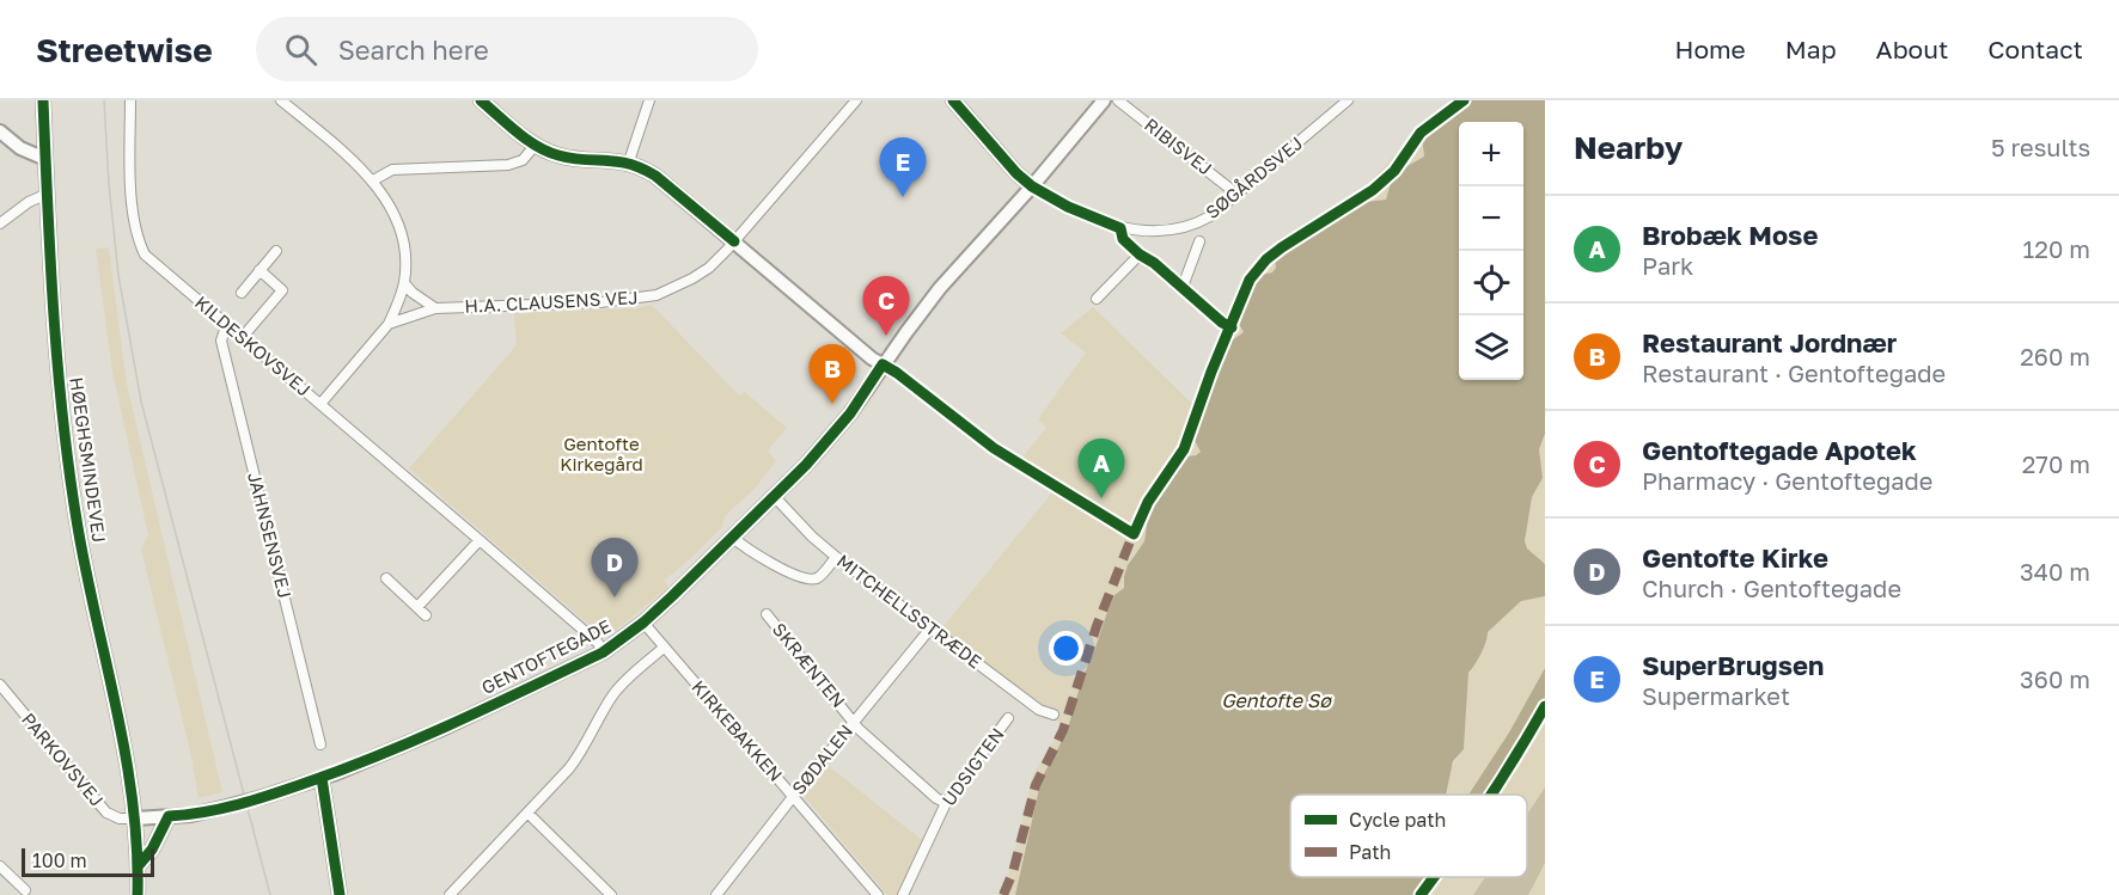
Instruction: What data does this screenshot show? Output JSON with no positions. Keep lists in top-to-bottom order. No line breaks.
{"streets":{"street":["RIBISVEJ","SØGÅRDSVEJ","H.A. CLAUSENS VEJ","KILDESKOVSVEJ","HØEGHSMINDEVEJ","JAHNSENSVEJ","MITCHELLSSTRÆDE","GENTOFTEGADE","SKRÆNTEN","KIRKEBAKKEN","PARKOVSVEJ","SØDALEN","UDSIGTEN"]},"crossings":[["RIBISVEJ","SØGÅRDSVEJ"],["SØGÅRDSVEJ","GENTOFTEGADE"],["KILDESKOVSVEJ","JAHNSENSVEJ"],["KILDESKOVSVEJ","GENTOFTEGADE"],["HØEGHSMINDEVEJ","GENTOFTEGADE"],["HØEGHSMINDEVEJ","PARKOVSVEJ"],["MITCHELLSSTRÆDE","GENTOFTEGADE"],["MITCHELLSSTRÆDE","SØDALEN"],["GENTOFTEGADE","KIRKEBAKKEN"],["GENTOFTEGADE","PARKOVSVEJ"],["SKRÆNTEN","SØDALEN"],["SKRÆNTEN","UDSIGTEN"],["KIRKEBAKKEN","SØDALEN"]],"water":["Gentofte Sø"],"parks":["Gentofte Kirkegård"],"legend":["Cycle path","Path"],"scale_bar":"100 m","page":{"header":"Streetwise","search":"Search here","nav":["Home","Map","About","Contact"],"heading":["Nearby","5 results"],"map_buttons":["+","−"],"pins":["E","C","B","A","D"],"list":[{"mark":"A","name":"Brobæk Mose","note":"Park","value":"120 m"},{"mark":"B","name":"Restaurant Jordnær","note":"Restaurant · Gentoftegade","value":"260 m"},{"mark":"C","name":"Gentoftegade Apotek","note":"Pharmacy · Gentoftegade","value":"270 m"},{"mark":"D","name":"Gentofte Kirke","note":"Church · Gentoftegade","value":"340 m"},{"mark":"E","name":"SuperBrugsen","note":"Supermarket","value":"360 m"}],"scale":"100 m"}}
